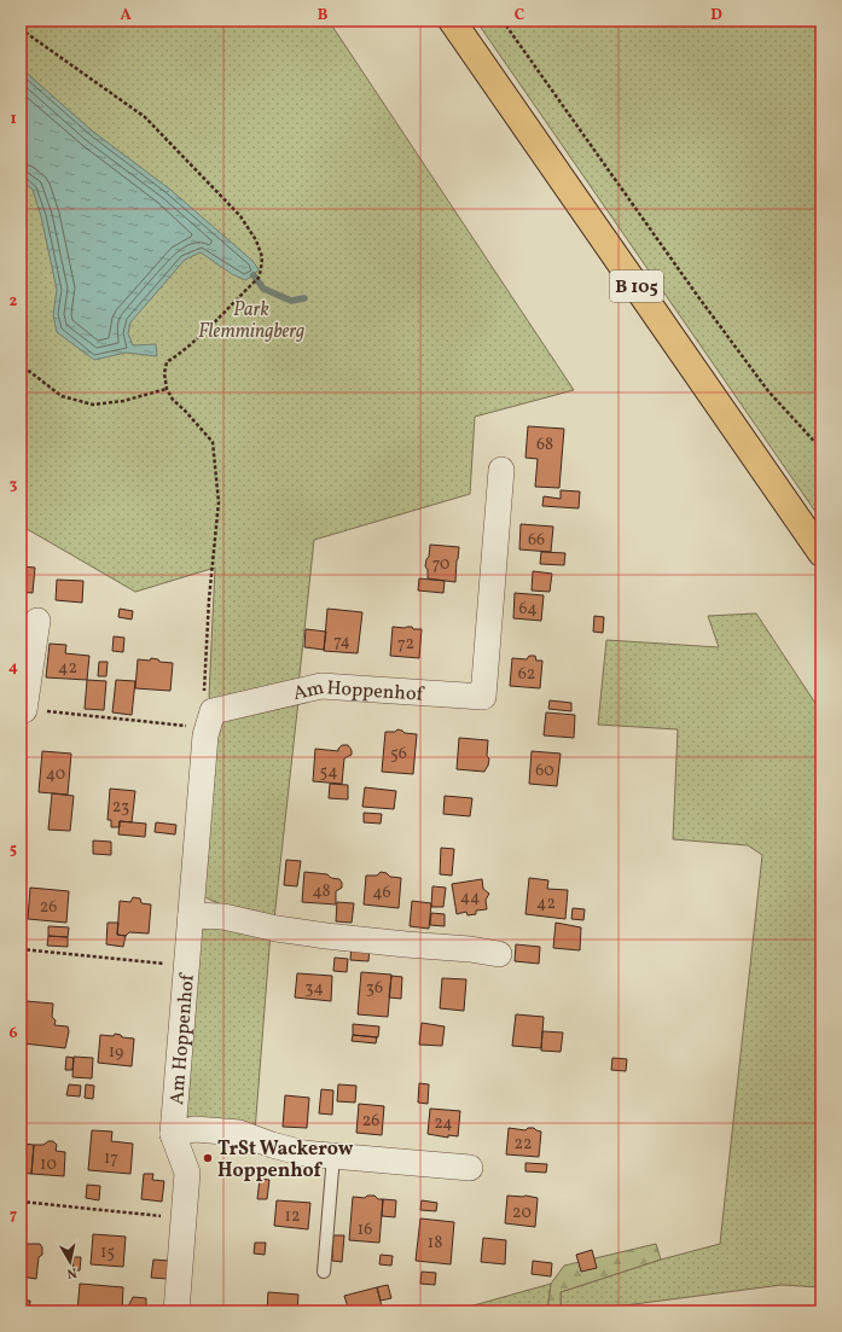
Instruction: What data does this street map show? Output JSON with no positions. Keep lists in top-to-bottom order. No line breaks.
{"streets":{"highway":["B 105"],"street":["Am Hoppenhof"]},"parks":["Park Flemmingberg"],"places":["TrSt Wackerow Hoppenhof"],"house_numbers":["68","66","70","64","74","72","42","62","56","60","54","40","23","48","46","44","42","26","34","36","19","26","24","22","17","10","20","12","16","18","15"],"north":"bottom","grid":{"columns":["A","B","C","D"],"rows":["1","2","3","4","5","6","7"]}}
